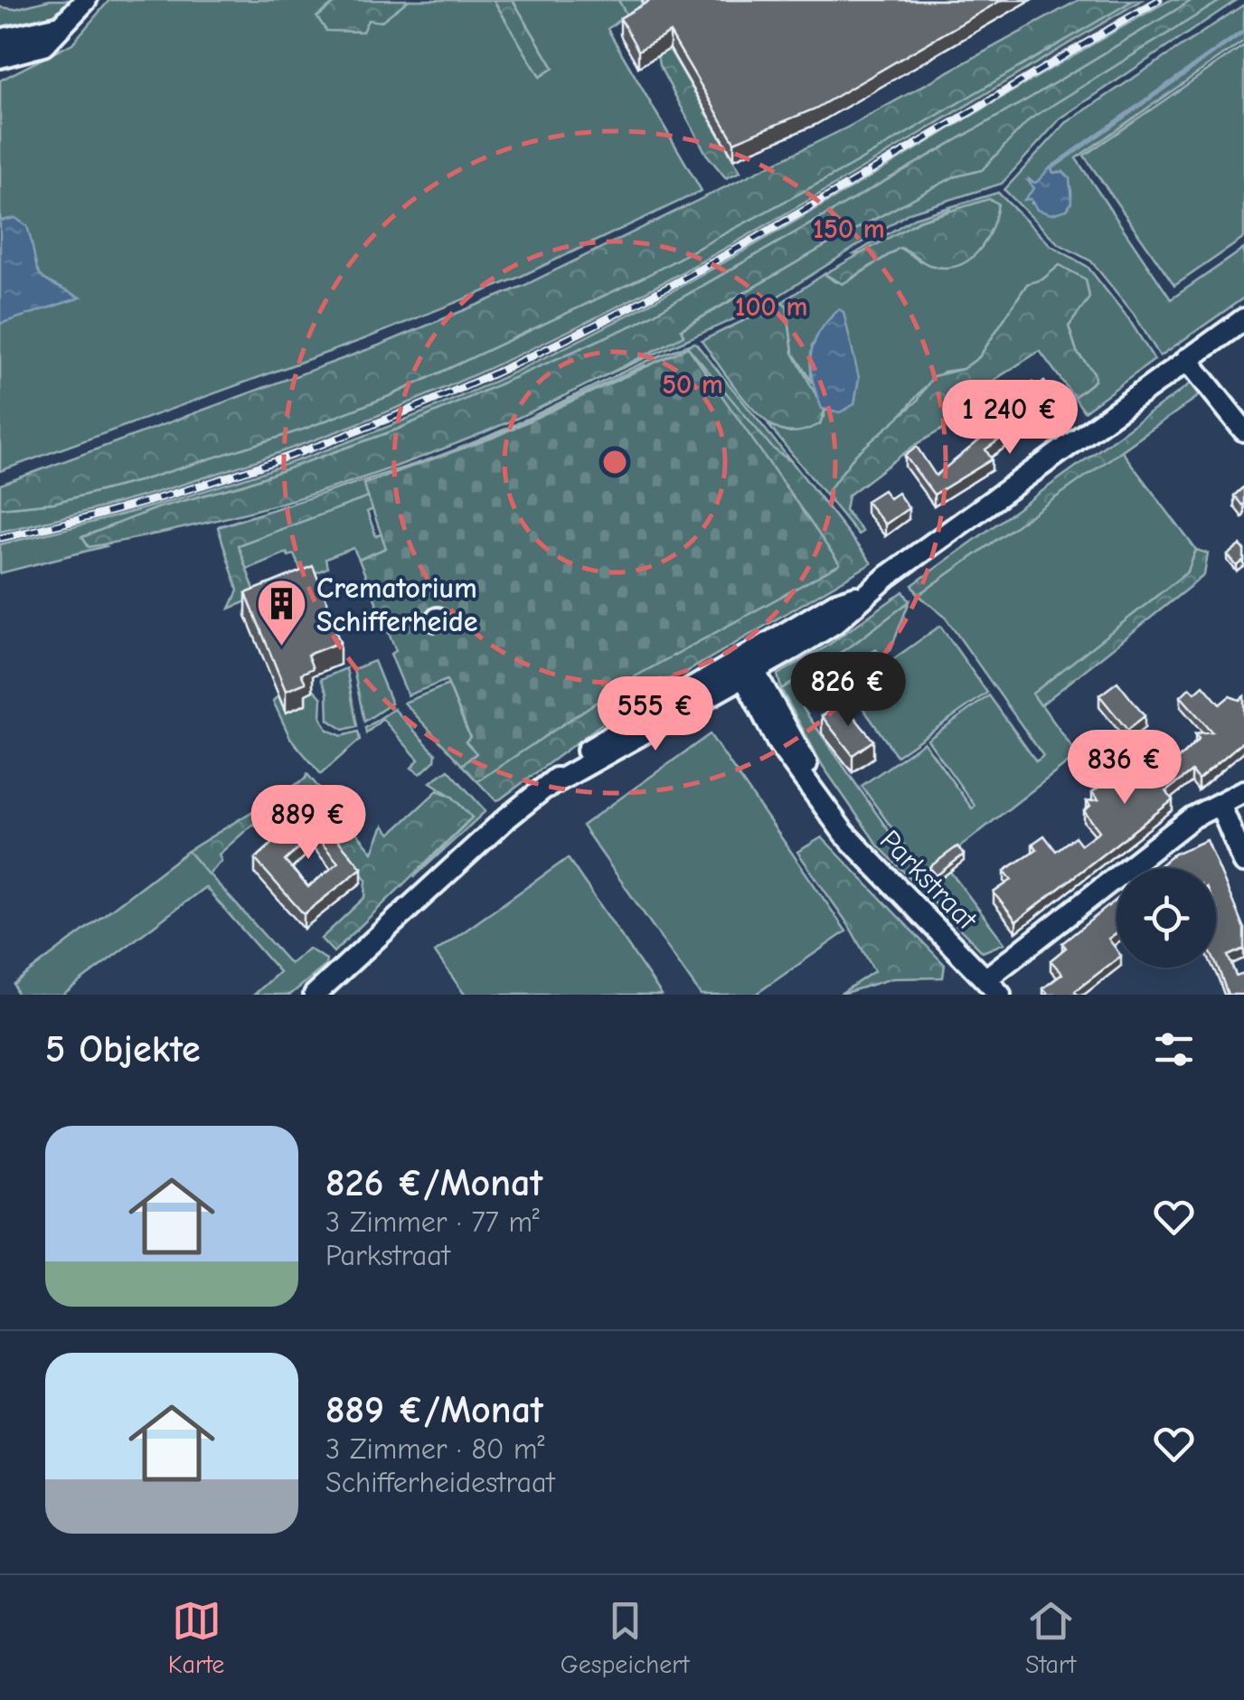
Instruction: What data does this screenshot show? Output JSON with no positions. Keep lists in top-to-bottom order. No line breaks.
{"streets":{"street":["Parkstraat"]},"places":{"building":["Crematorium Schifferheide"]},"page":{"price":["1 240 €","826 €","555 €","836 €","889 €"],"heading":"5 Objekte","list":[{"name":"826 €/Monat","note":"3 Zimmer · 77 m² · Parkstraat"},{"name":"889 €/Monat","note":"3 Zimmer · 80 m² · Schifferheidestraat"}],"tabs":["Karte","Gespeichert","Start"]},"rings":["150 m","100 m","50 m"]}
